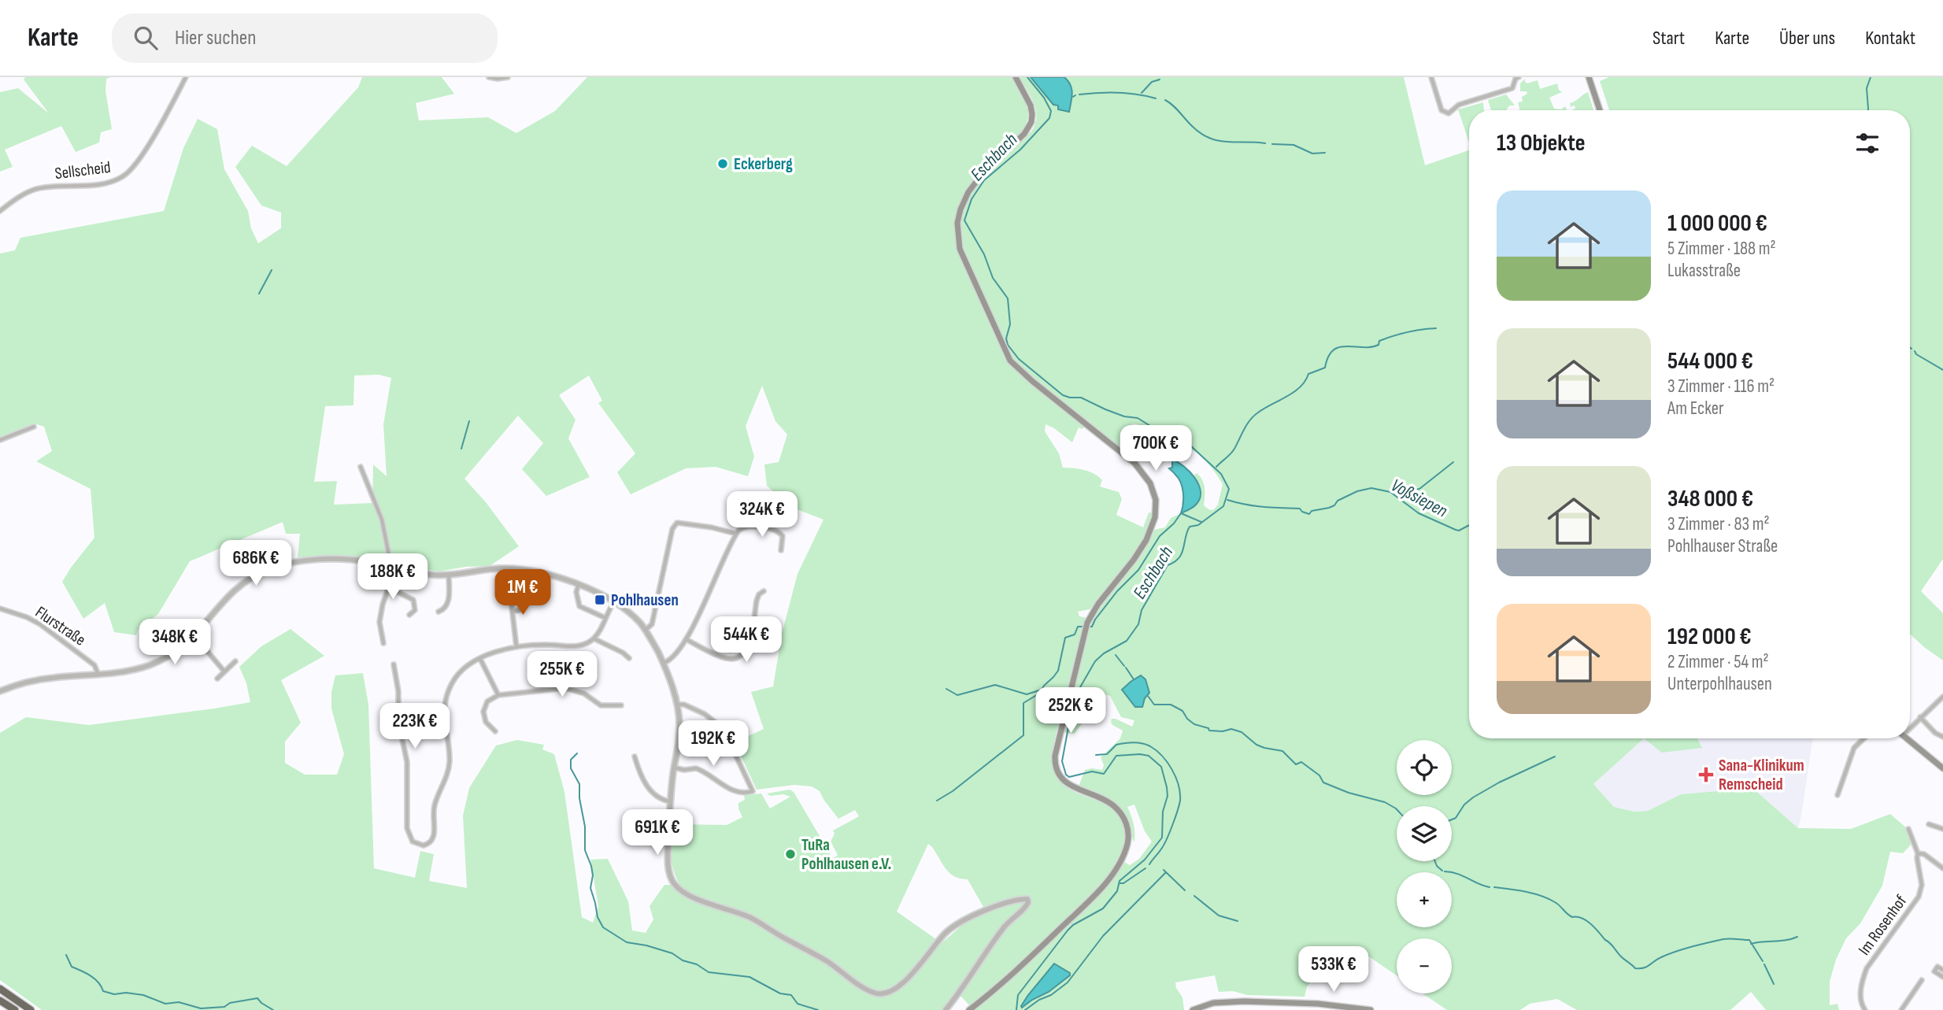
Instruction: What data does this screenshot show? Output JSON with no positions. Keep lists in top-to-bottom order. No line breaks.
{"streets":{"street":["Sellscheid","Flurstraße","Im Rosenhof"]},"water":["Eschbach","Voßsiepen"],"places":{"other":["Eckerberg","TuRa Pohlhausen e.V."],"transit":["Pohlhausen"],"health":["Sana-Klinikum Remscheid"]},"page":{"header":"Karte","search":"Hier suchen","nav":["Start","Karte","Über uns","Kontakt"],"heading":"13 Objekte","list":[{"name":"1 000 000 €","note":"5 Zimmer · 188 m² · Lukasstraße"},{"name":"544 000 €","note":"3 Zimmer · 116 m² · Am Ecker"},{"name":"348 000 €","note":"3 Zimmer · 83 m² · Pohlhauser Straße"},{"name":"192 000 €","note":"2 Zimmer · 54 m² · Unterpohlhausen"}],"price":["700K €","324K €","686K €","188K €","1M €","544K €","348K €","255K €","252K €","223K €","192K €","691K €","533K €"],"map_buttons":["+","−"]}}
